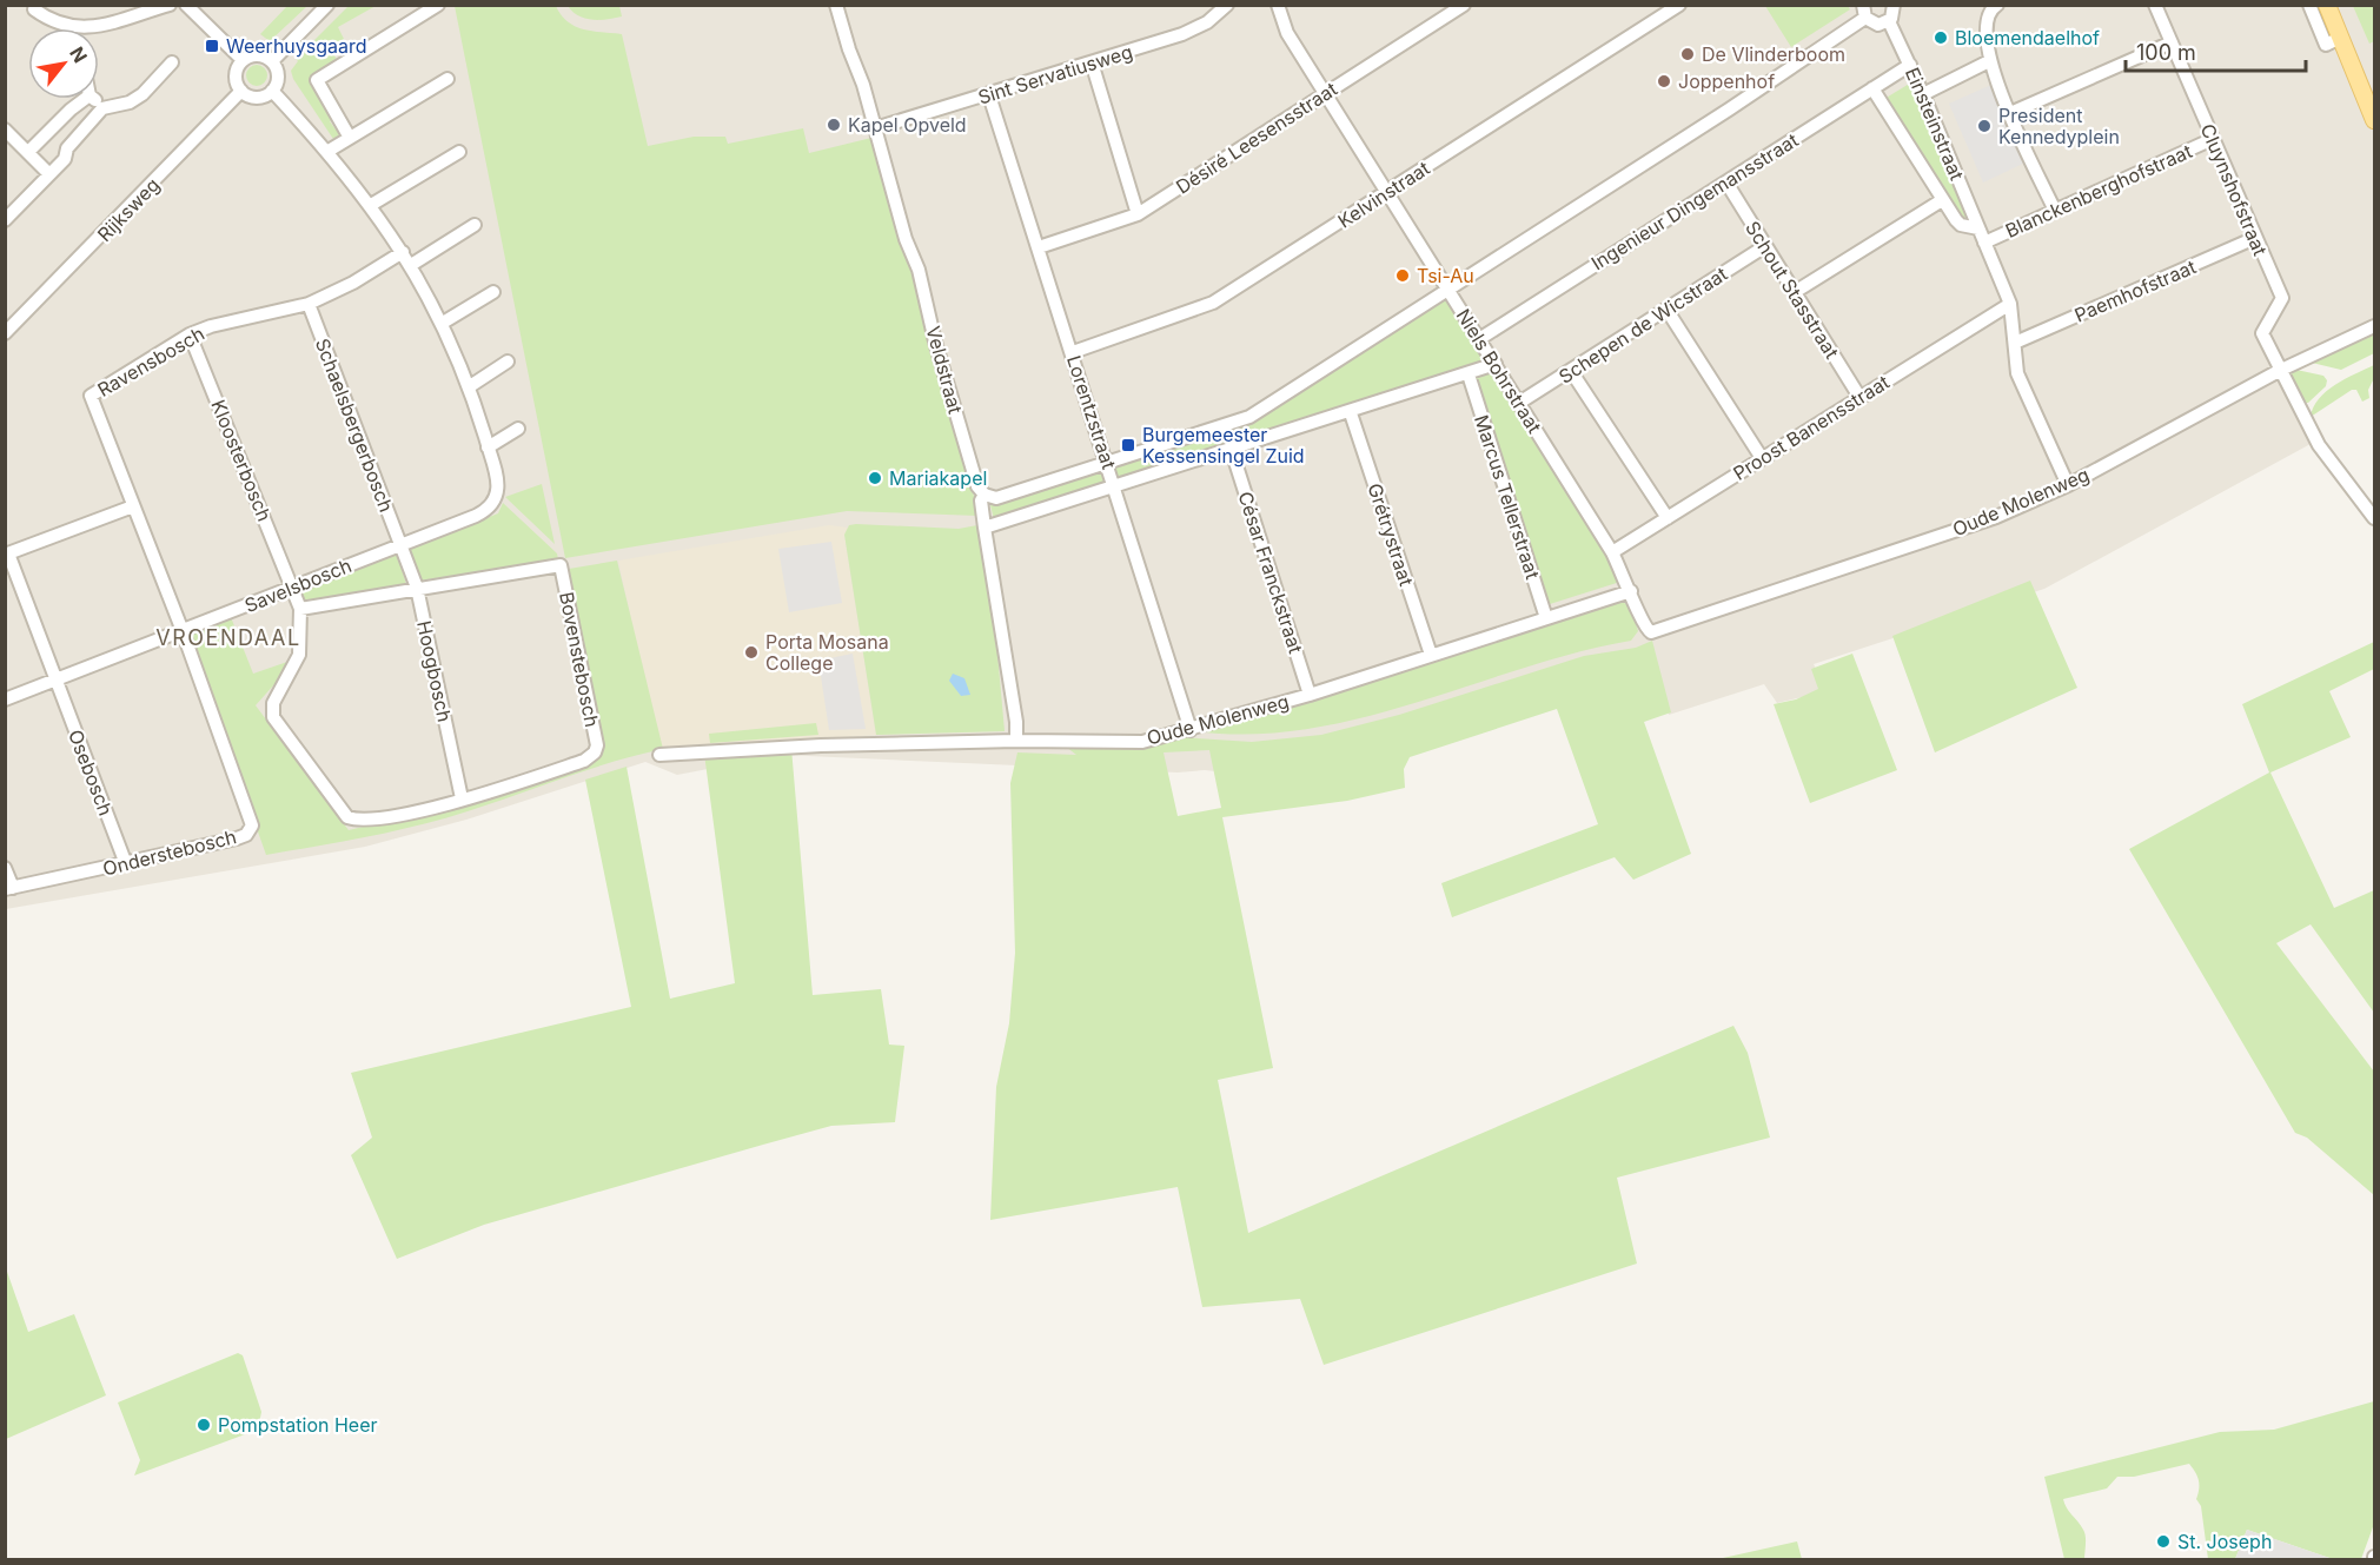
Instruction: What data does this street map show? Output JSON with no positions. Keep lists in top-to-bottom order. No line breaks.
{"streets":{"street":["Sint Servatiusweg","Einsteinstraat","Désiré Leesensstraat","Cluynshofstraat","Blanckenberghofstraat","Kelvinstraat","Ingenieur Dingemansstraat","Rijksweg","Schout Stasstraat","Paemhofstraat","Schepen de Wicstraat","Ravensbosch","Veldstraat","Niels Bohrstraat","Lorentzstraat","Schaelsbergerbosch","Proost Banensstraat","Kloosterbosch","Marcus Tellerstraat","Oude Molenweg","Grétrystraat","César Franckstraat","Savelsbosch","Bovenstebosch","Hoogbosch","Osebosch","Onderstebosch"]},"crossings":[["Sint Servatiusweg","Veldstraat"],["Sint Servatiusweg","Lorentzstraat"],["Einsteinstraat","Blanckenberghofstraat"],["Einsteinstraat","Ingenieur Dingemansstraat"],["Einsteinstraat","Paemhofstraat"],["Einsteinstraat","Proost Banensstraat"],["Einsteinstraat","Oude Molenweg"],["Désiré Leesensstraat","Niels Bohrstraat"],["Désiré Leesensstraat","Lorentzstraat"],["Cluynshofstraat","Blanckenberghofstraat"],["Cluynshofstraat","Paemhofstraat"],["Cluynshofstraat","Oude Molenweg"],["Kelvinstraat","Niels Bohrstraat"],["Kelvinstraat","Lorentzstraat"],["Ingenieur Dingemansstraat","Schout Stasstraat"],["Ingenieur Dingemansstraat","Niels Bohrstraat"],["Rijksweg","Savelsbosch"],["Schout Stasstraat","Schepen de Wicstraat"],["Schout Stasstraat","Proost Banensstraat"],["Schepen de Wicstraat","Niels Bohrstraat"],["Ravensbosch","Schaelsbergerbosch"],["Ravensbosch","Kloosterbosch"],["Ravensbosch","Savelsbosch"],["Ravensbosch","Onderstebosch"],["Veldstraat","Oude Molenweg"],["Niels Bohrstraat","Proost Banensstraat"],["Niels Bohrstraat","Oude Molenweg"],["Lorentzstraat","Oude Molenweg"],["Schaelsbergerbosch","Savelsbosch"],["Schaelsbergerbosch","Hoogbosch"],["Kloosterbosch","Savelsbosch"],["Kloosterbosch","Bovenstebosch"],["Marcus Tellerstraat","Oude Molenweg"],["Oude Molenweg","Grétrystraat"],["Oude Molenweg","César Franckstraat"],["Savelsbosch","Hoogbosch"],["Savelsbosch","Osebosch"],["Savelsbosch","Onderstebosch"],["Bovenstebosch","Hoogbosch"],["Osebosch","Onderstebosch"]],"districts":["VROENDAAL"],"places":{"other":["Bloemendaelhof","De Vlinderboom","Joppenhof","Kapel Opveld","President Kennedyplein","Tsi-Au","Mariakapel","Porta Mosana College","Pompstation Heer","St. Joseph"],"transit":["Weerhuysgaard","Burgemeester Kessensingel Zuid"]},"scale_bar":"100 m","north":"top right"}
